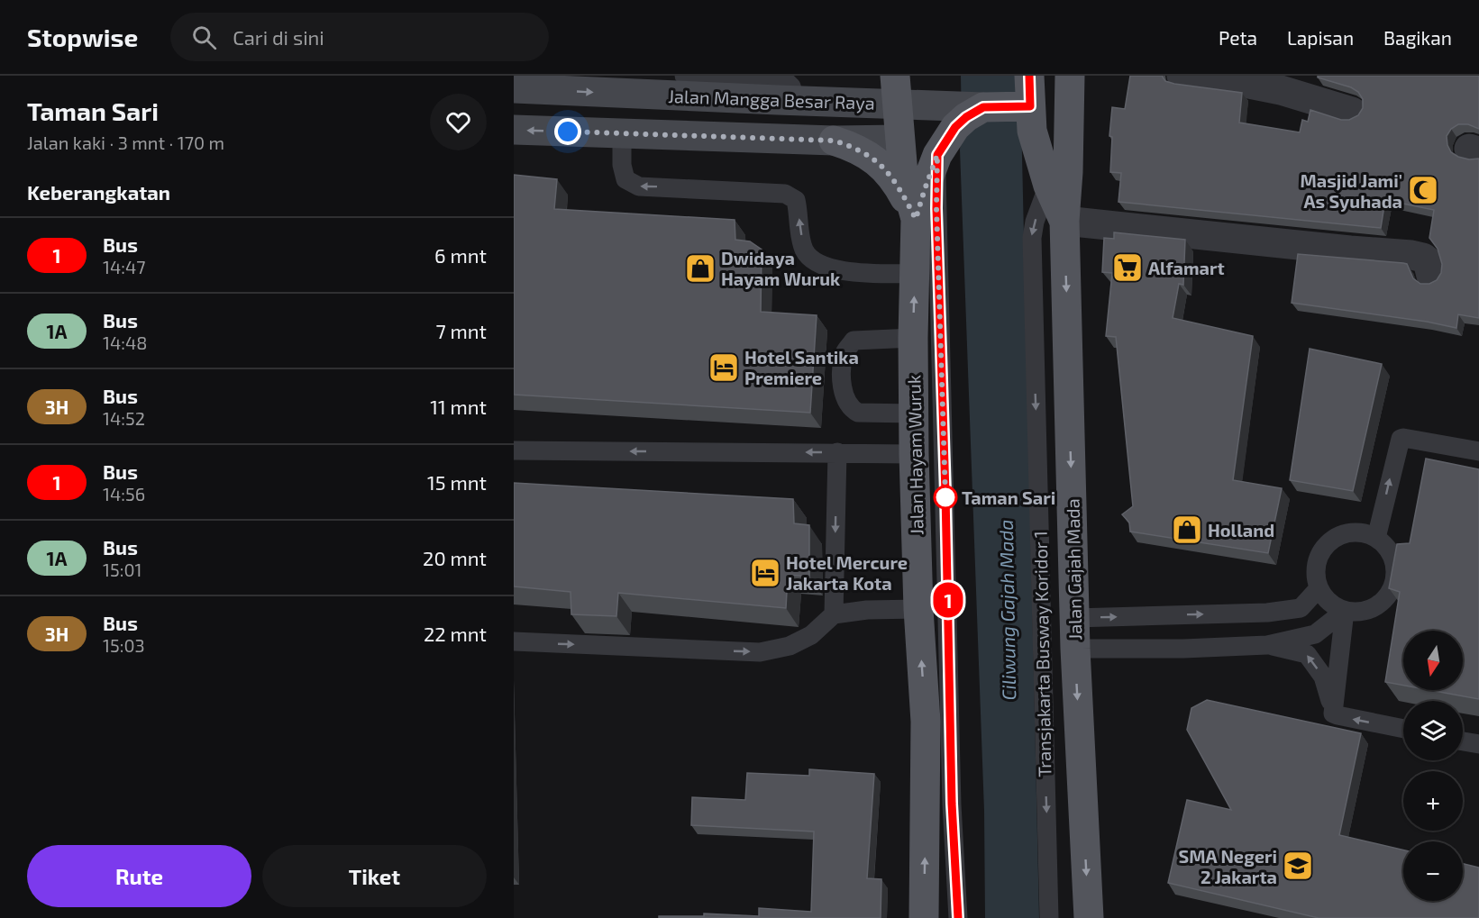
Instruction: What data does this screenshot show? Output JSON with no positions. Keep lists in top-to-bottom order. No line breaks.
{"streets":{"main road":["Jalan Mangga Besar Raya","Jalan Hayam Wuruk","Jalan Gajah Mada"],"lane":["Transjakarta Busway Koridor 1"]},"crossings":[["Jalan Mangga Besar Raya","Jalan Hayam Wuruk"],["Jalan Mangga Besar Raya","Jalan Gajah Mada"],["Jalan Gajah Mada","Transjakarta Busway Koridor 1"]],"one_way":["Jalan Hayam Wuruk","Jalan Gajah Mada"],"water":["Ciliwung Gajah Mada"],"places":{"mosque":["Masjid Jami' As Syuhada"],"supermarket":["Alfamart"],"shop":["Dwidaya Hayam Wuruk","Holland"],"hotel":["Hotel Santika Premiere","Hotel Mercure Jakarta Kota"],"other":["Taman Sari"],"school or university":["SMA Negeri 2 Jakarta"]},"lines":["bus line 1"],"north":"bottom","page":{"header":"Stopwise","search":"Cari di sini","nav":["Peta","Lapisan","Bagikan"],"heading":[["Taman Sari","Jalan kaki · 3 mnt · 170 m"],"Keberangkatan"],"on_map":"1","list":[{"mark":"1","name":"Bus","note":"14:47","value":"6 mnt"},{"mark":"1A","name":"Bus","note":"14:48","value":"7 mnt"},{"mark":"3H","name":"Bus","note":"14:52","value":"11 mnt"},{"mark":"1","name":"Bus","note":"14:56","value":"15 mnt"},{"mark":"1A","name":"Bus","note":"15:01","value":"20 mnt"},{"mark":"3H","name":"Bus","note":"15:03","value":"22 mnt"}],"map_buttons":["+","−"],"buttons":["Rute","Tiket"]}}
